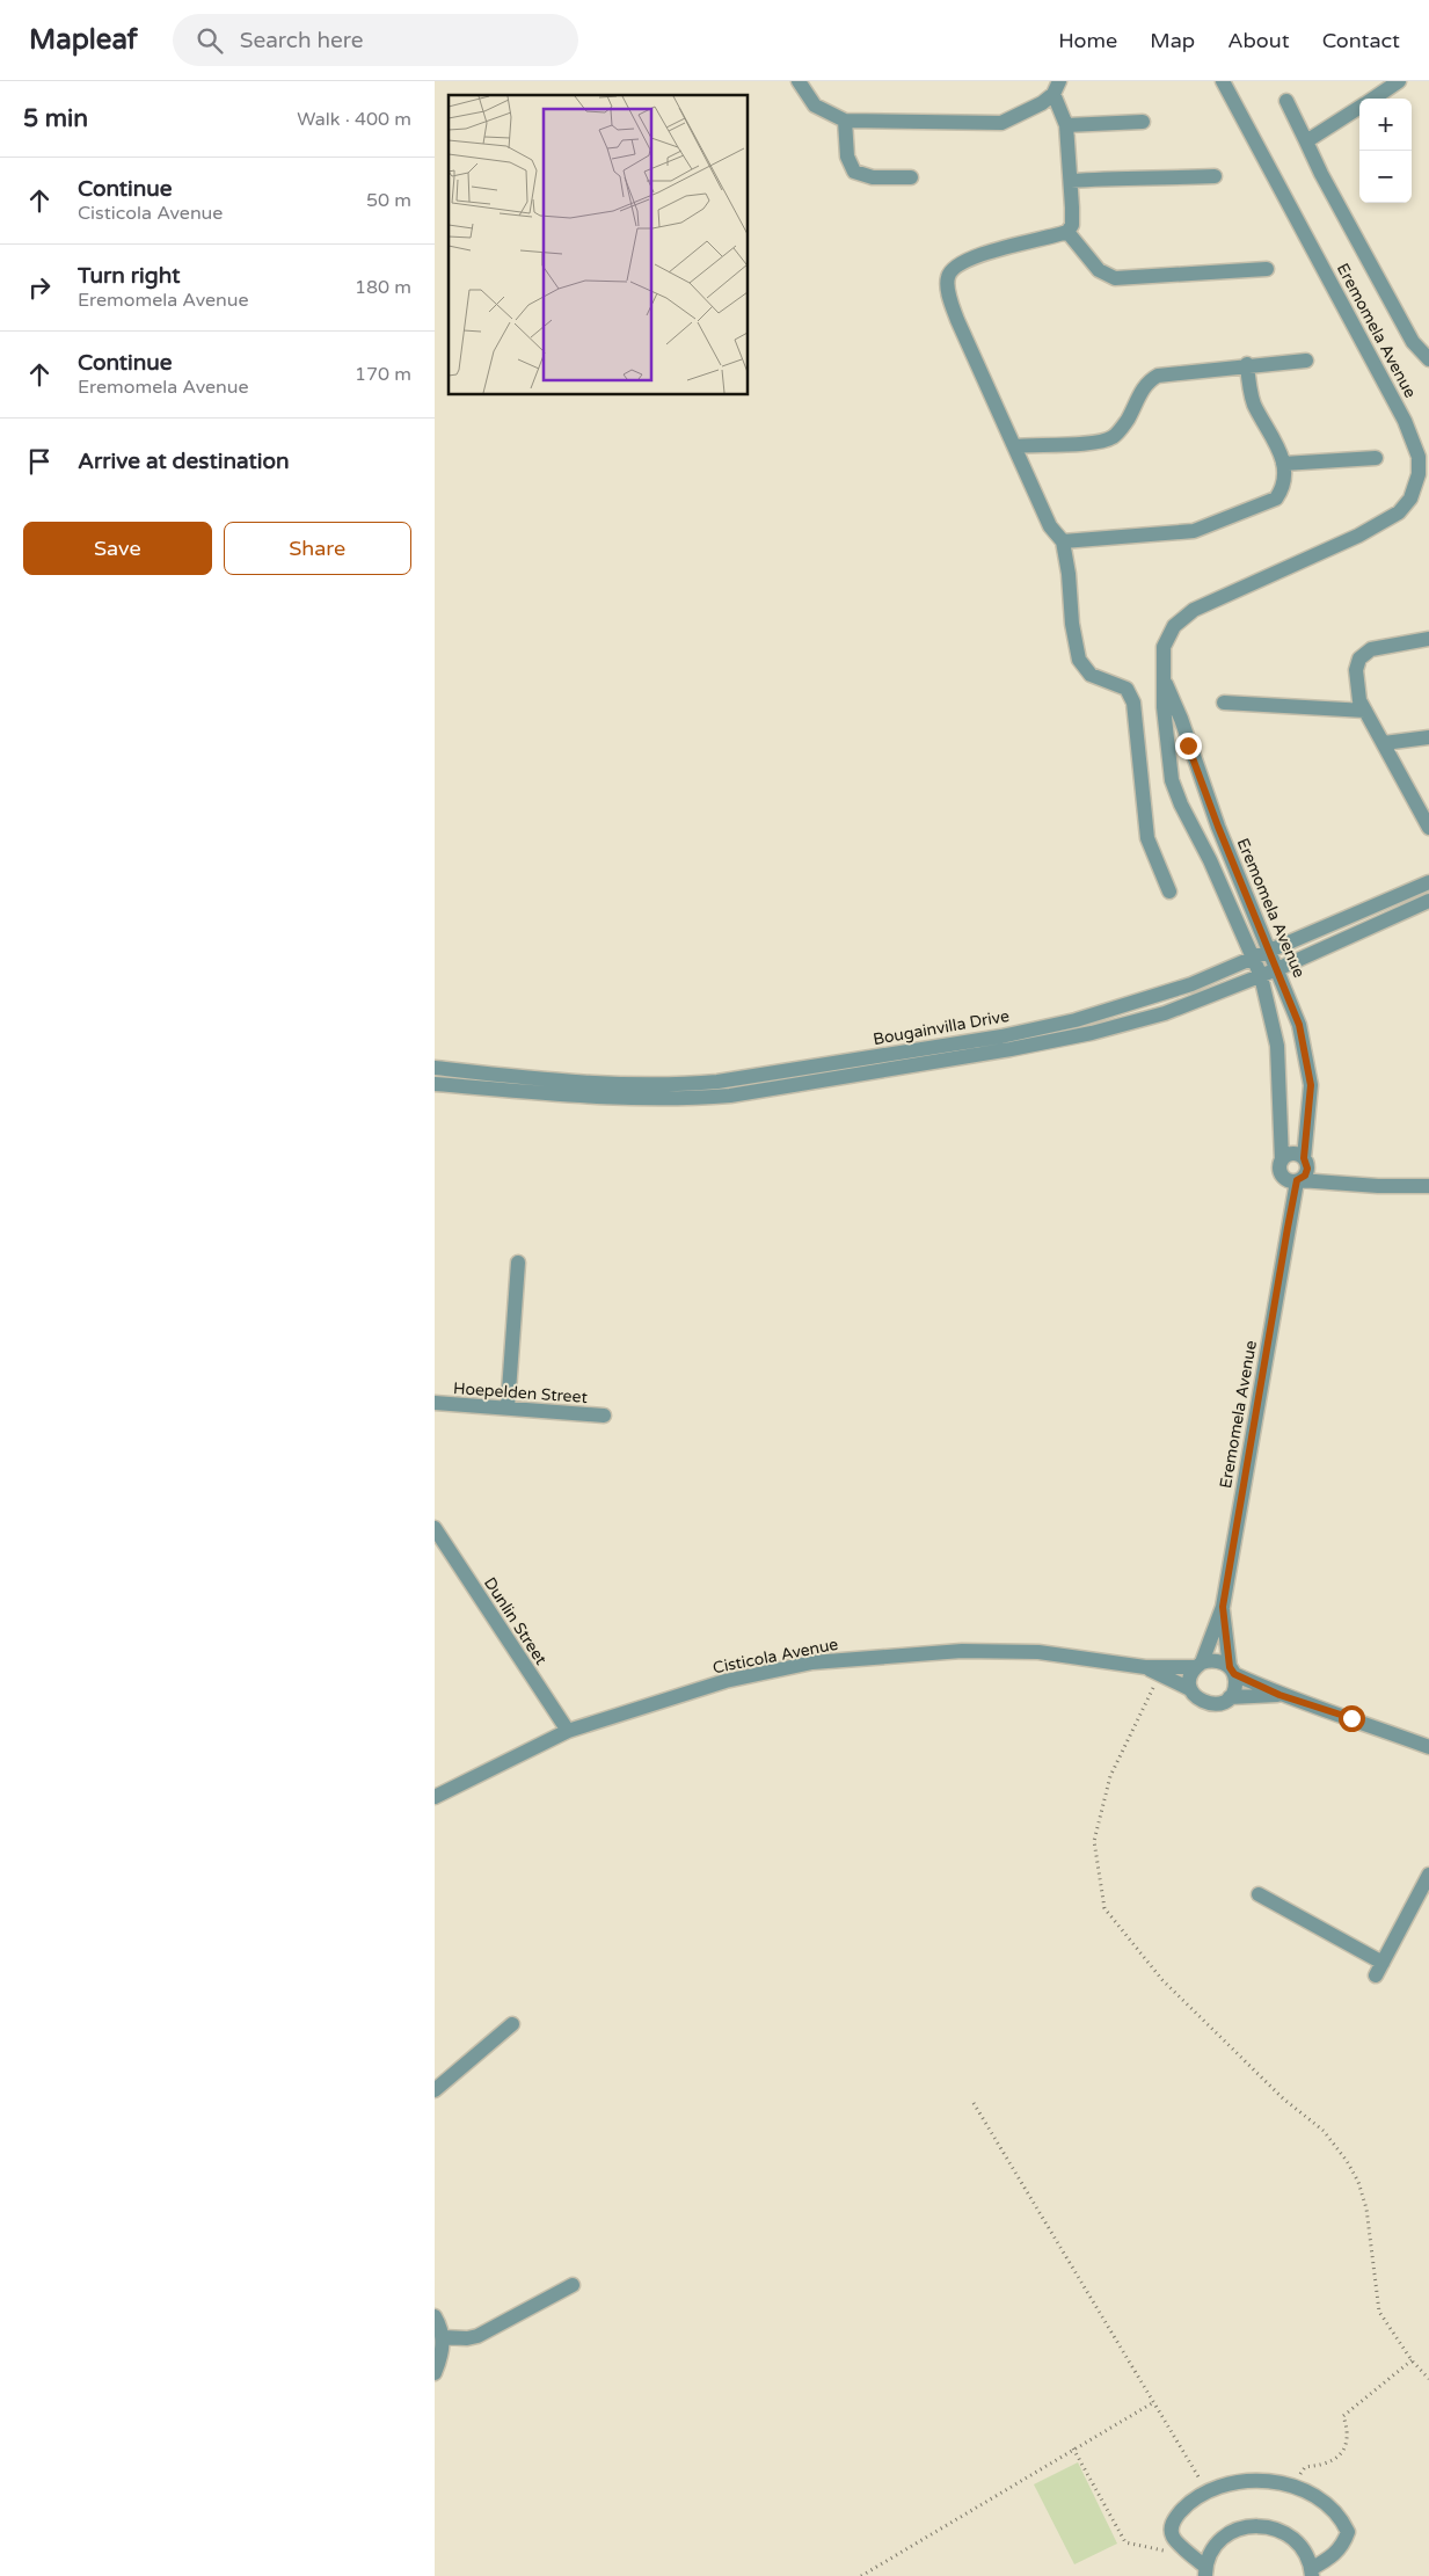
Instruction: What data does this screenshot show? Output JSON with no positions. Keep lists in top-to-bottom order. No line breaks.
{"streets":{"street":["Eremomela Avenue","Bougainvilla Drive","Hoepelden Street","Dunlin Street","Cisticola Avenue"]},"crossings":[["Eremomela Avenue","Bougainvilla Drive"],["Eremomela Avenue","Cisticola Avenue"],["Dunlin Street","Cisticola Avenue"]],"page":{"header":"Mapleaf","search":"Search here","nav":["Home","Map","About","Contact"],"heading":["5 min","Walk · 400 m"],"map_buttons":["+","−"],"list":[["Continue","Cisticola Avenue","50 m"],["Turn right","Eremomela Avenue","180 m"],["Continue","Eremomela Avenue","170 m"],"Arrive at destination"],"buttons":["Save","Share"]}}
